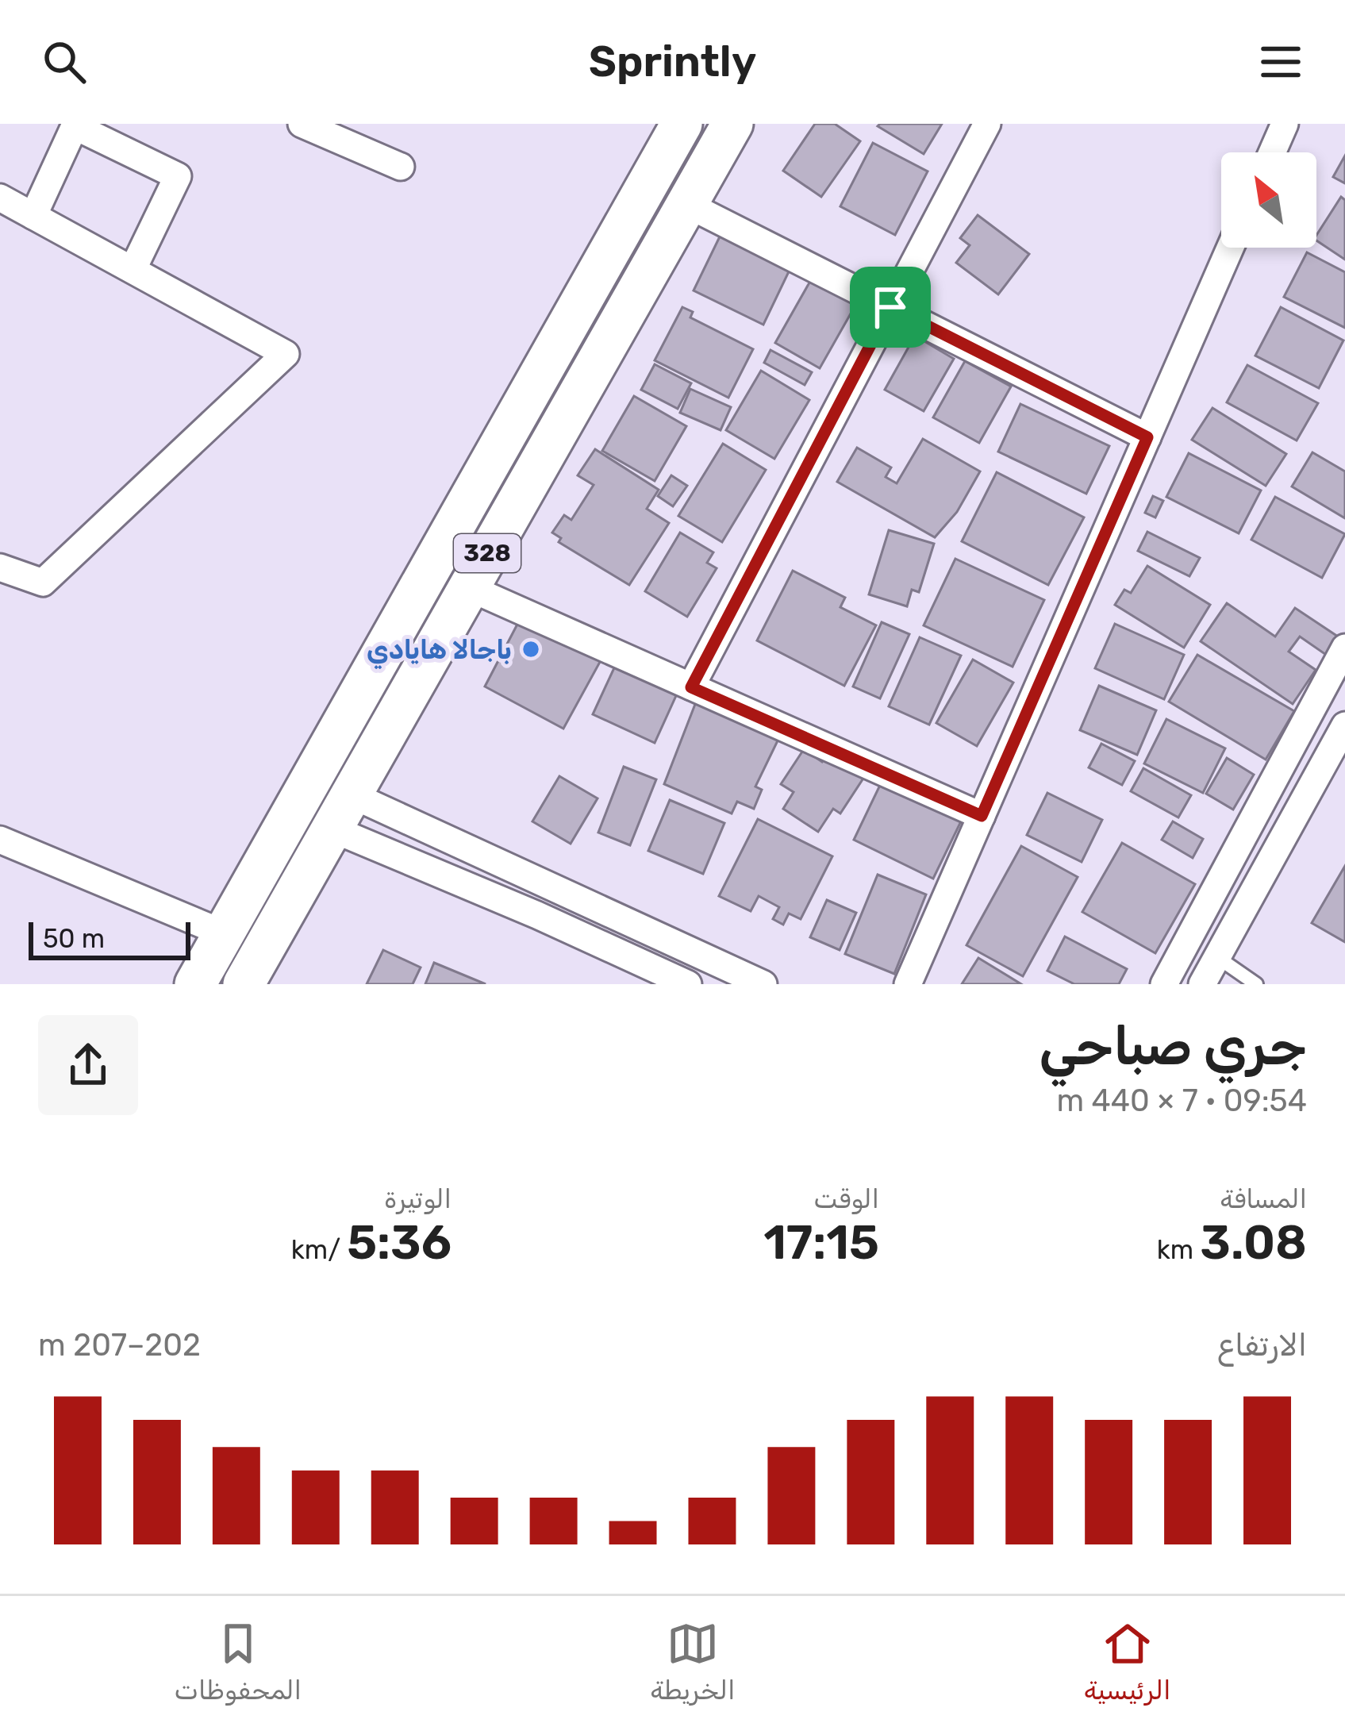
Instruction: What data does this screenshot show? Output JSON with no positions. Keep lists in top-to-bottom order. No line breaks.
{"streets":{"main road":["328"]},"places":["باجالا هايادي"],"scale_bar":"50 m","north":"top left","page":{"header":"Sprintly","scale":"50 m","heading":["جري صباحي","09:54 · 7 × 440 m"],"stats":[["المسافة","3.08 km"],["الوقت","17:15"],["الوتيرة","5:36 /km"]],"chart":["الارتفاع","202–207 m"],"tabs":["الرئيسية","الخريطة","المحفوظات"]}}
